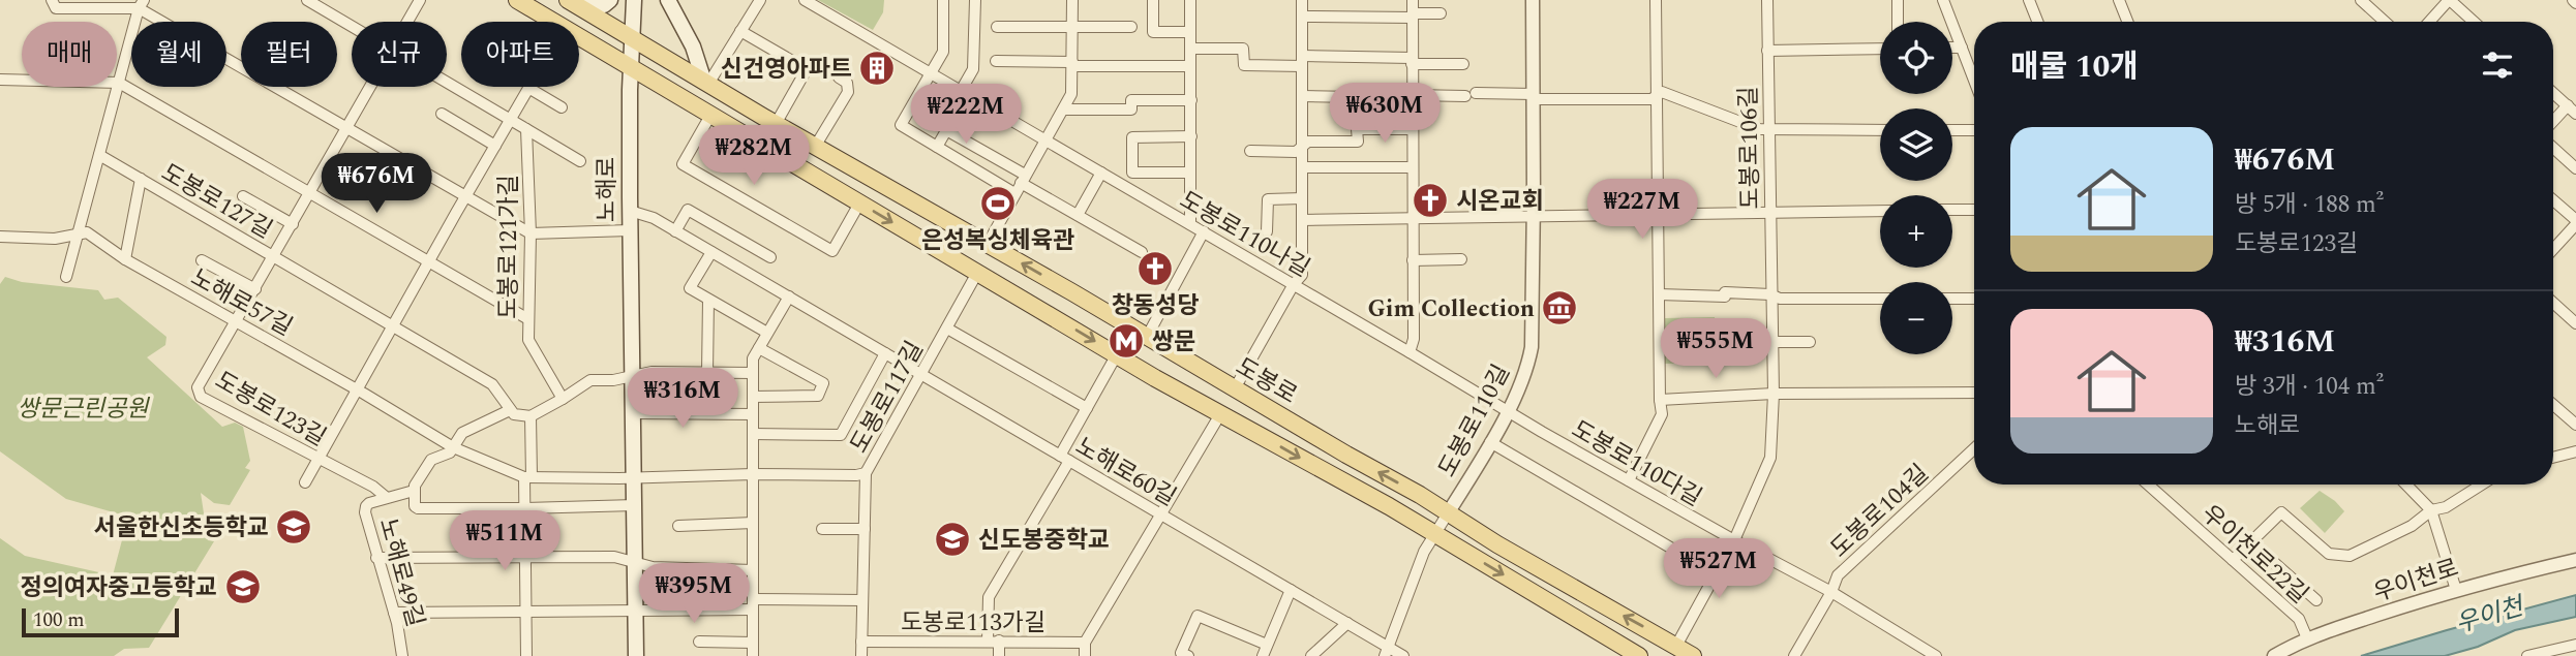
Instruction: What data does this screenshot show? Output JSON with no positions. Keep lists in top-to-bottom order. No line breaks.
{"streets":{"main road":["노해로","도봉로"],"street":["도봉로106길","도봉로127길","도봉로110나길","도봉로121가길","노해로57길","도봉로117길","도봉로123길","도봉로110길","도봉로110다길","노해로60길","도봉로104길","우이천로22길","노해로49길","우이천로","도봉로113가길"]},"crossings":[["도봉로106길","도봉로"],["도봉로106길","도봉로110다길"],["노해로","노해로57길"],["노해로","도봉로"],["노해로","노해로60길"],["도봉로127길","노해로57길"],["도봉로127길","도봉로123길"],["도봉로110나길","도봉로110길"],["도봉로110나길","도봉로110다길"],["노해로57길","도봉로123길"],["도봉로","도봉로110길"],["도봉로117길","노해로60길"],["도봉로117길","도봉로113가길"],["도봉로123길","노해로49길"],["도봉로110길","도봉로110다길"],["도봉로110다길","도봉로104길"],["우이천로22길","우이천로"]],"water":["우이천"],"parks":["쌍문근린공원"],"places":{"building":["신건영아파트"],"church":["시온교회","창동성당"],"sports":["은성복싱체육관"],"museum":["Gim Collection"],"metro station":["쌍문"],"school or university":["서울한신초등학교","신도봉중학교","정의여자중고등학교"]},"scale_bar":"100 m","page":{"map_buttons":["+","−"],"chip":["매매","월세","필터","신규","아파트"],"heading":"매물 10개","price":["₩630M","₩222M","₩282M","₩676M","₩227M","₩555M","₩316M","₩511M","₩527M","₩395M"],"list":[{"name":"₩676M","note":"방 5개 · 188 m² · 도봉로123길"},{"name":"₩316M","note":"방 3개 · 104 m² · 노해로"}],"scale":"100 m"}}
